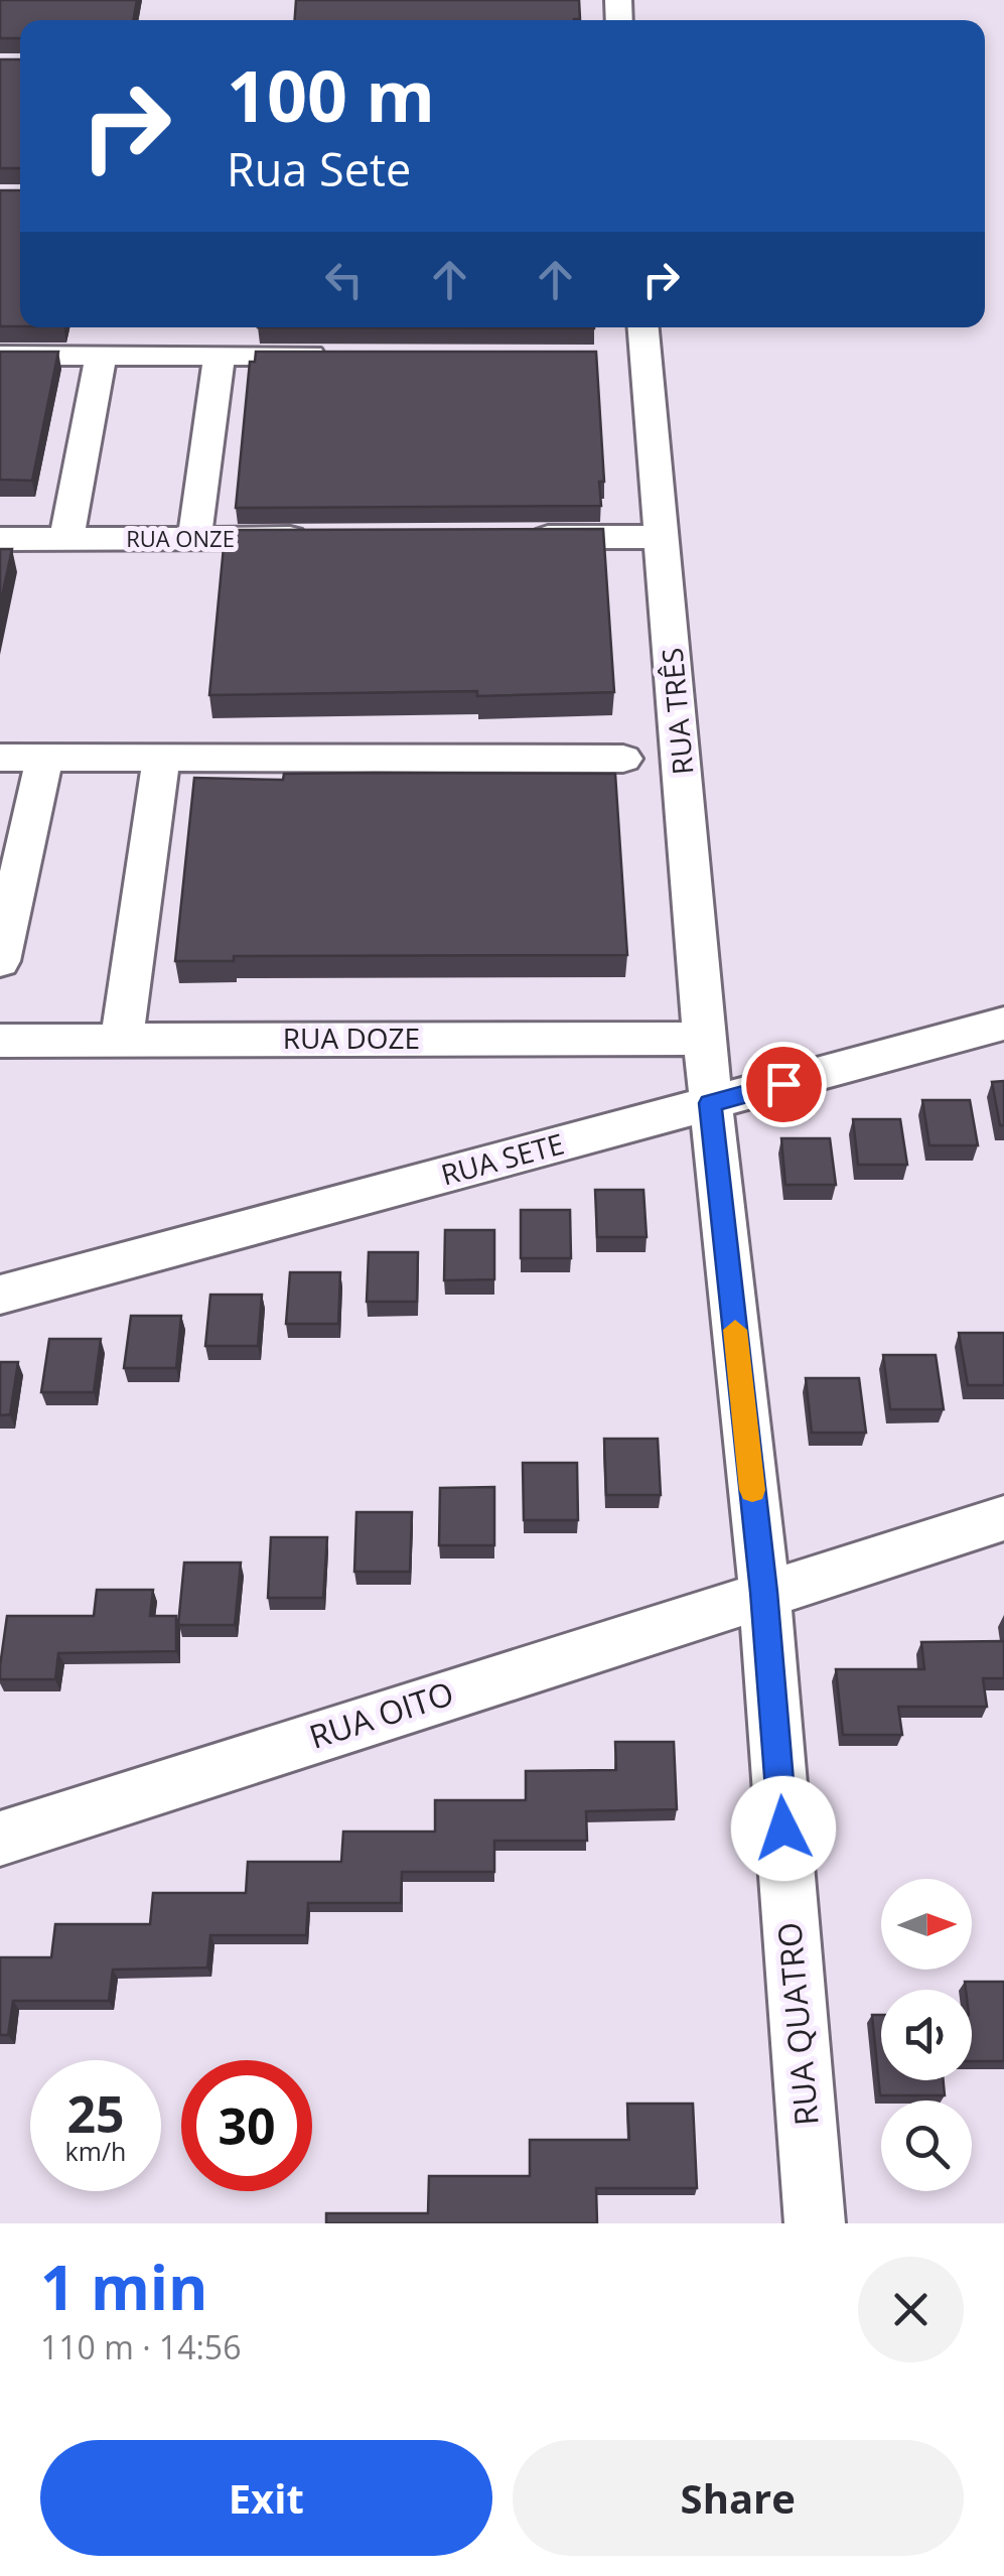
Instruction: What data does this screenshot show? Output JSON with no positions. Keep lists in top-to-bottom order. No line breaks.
{"streets":{"street":["RUA ONZE","RUA TRÊS","RUA DOZE","RUA SETE","RUA OITO","RUA QUATRO"]},"crossings":[["RUA TRÊS","RUA DOZE"],["RUA TRÊS","RUA SETE"],["RUA TRÊS","RUA QUATRO"],["RUA SETE","RUA QUATRO"],["RUA OITO","RUA QUATRO"]],"north":"right","page":{"turn":["100 m","Rua Sete"],"speed":"25 km/h","limit":"30","heading":["1 min","110 m · 14:56"],"buttons":["Exit","Share"]}}
